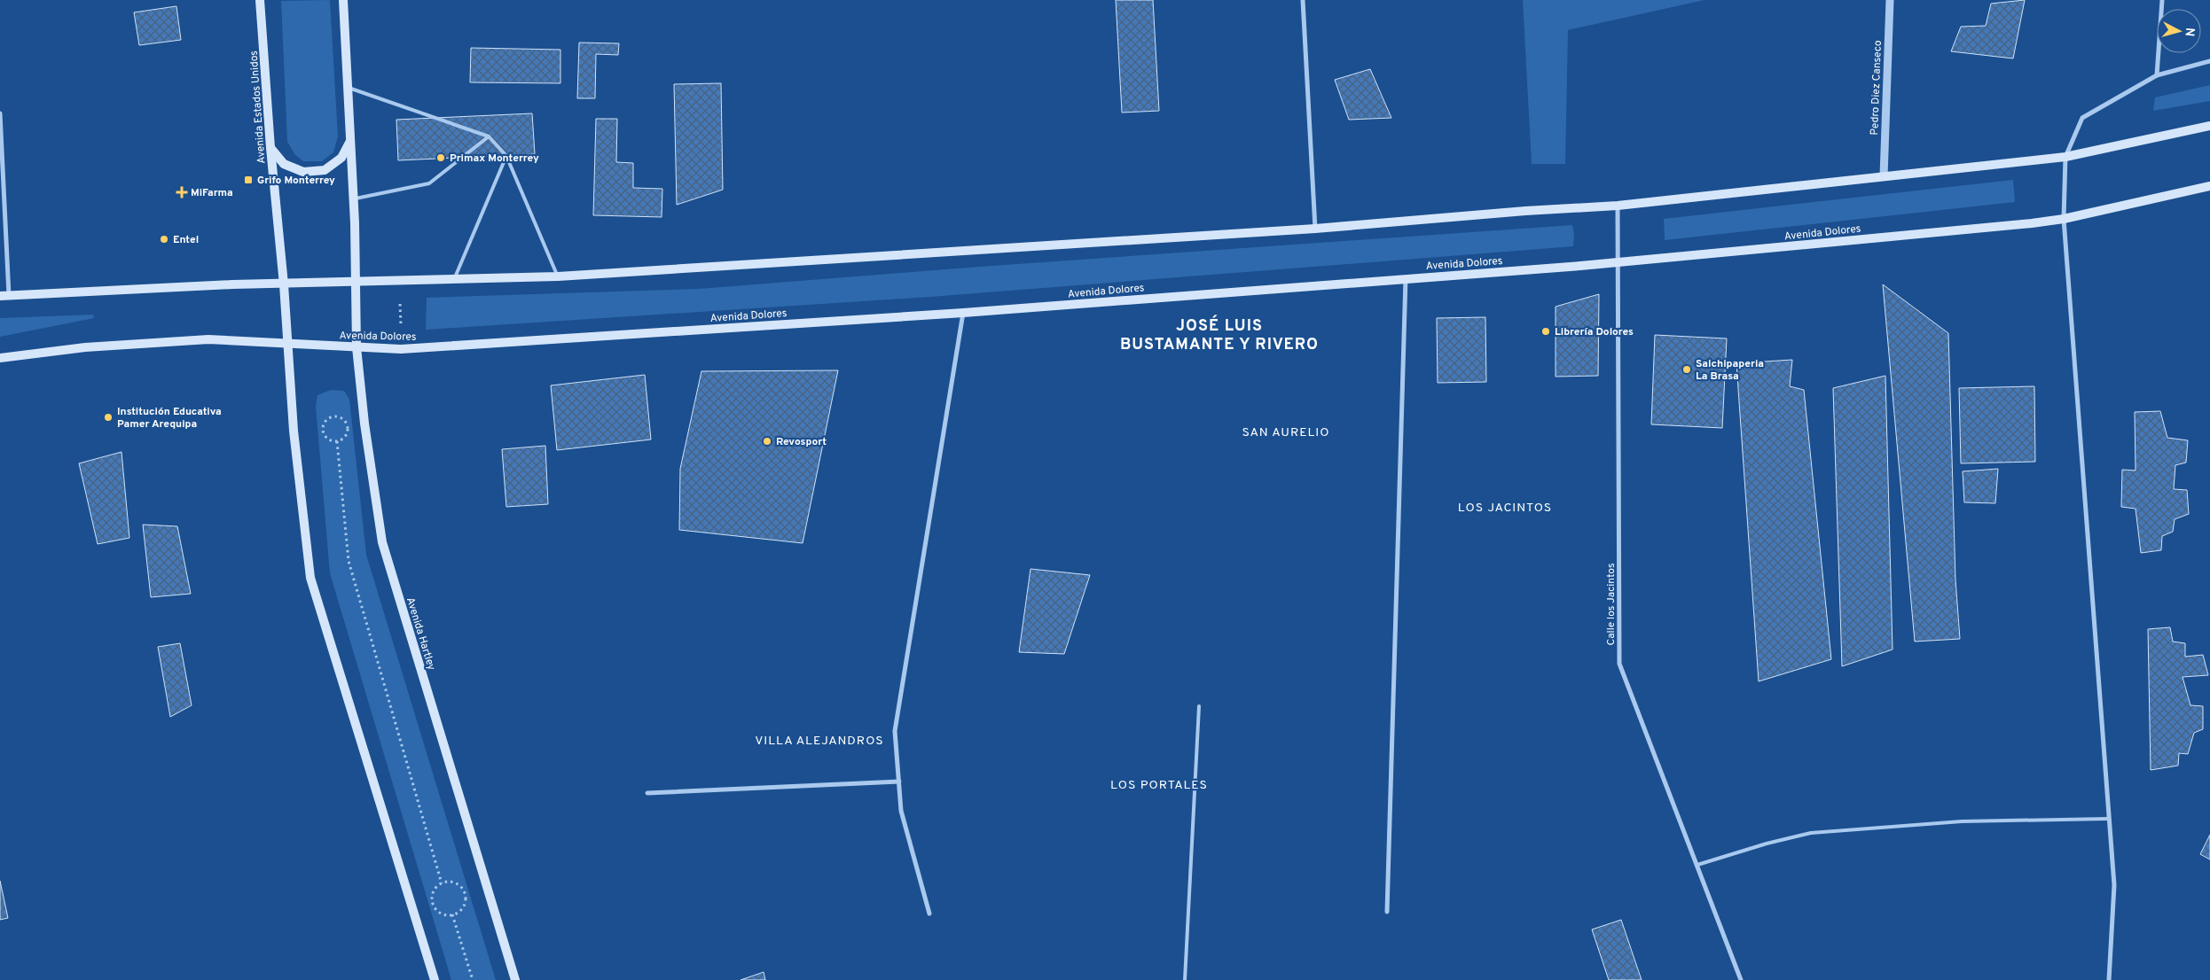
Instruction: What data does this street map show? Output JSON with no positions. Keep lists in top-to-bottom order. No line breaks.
{"streets":{"main road":["Avenida Estados Unidos","Avenida Dolores","Avenida Hartley"],"street":["Pedro Diez Canseco","Calle los Jacintos"]},"crossings":[["Avenida Estados Unidos","Avenida Dolores"],["Avenida Dolores","Calle los Jacintos"],["Avenida Dolores","Avenida Hartley"]],"districts":["JOSÉ LUIS BUSTAMANTE Y RIVERO","SAN AURELIO","LOS JACINTOS","VILLA ALEJANDROS","LOS PORTALES"],"places":{"other":["Primax Monterrey","Entel","Librería Dolores","Salchipaperia La Brasa","Institución Educativa Pamer Arequipa","Revosport"],"transit":["Grifo Monterrey"],"health":["MiFarma"]},"north":"right"}
